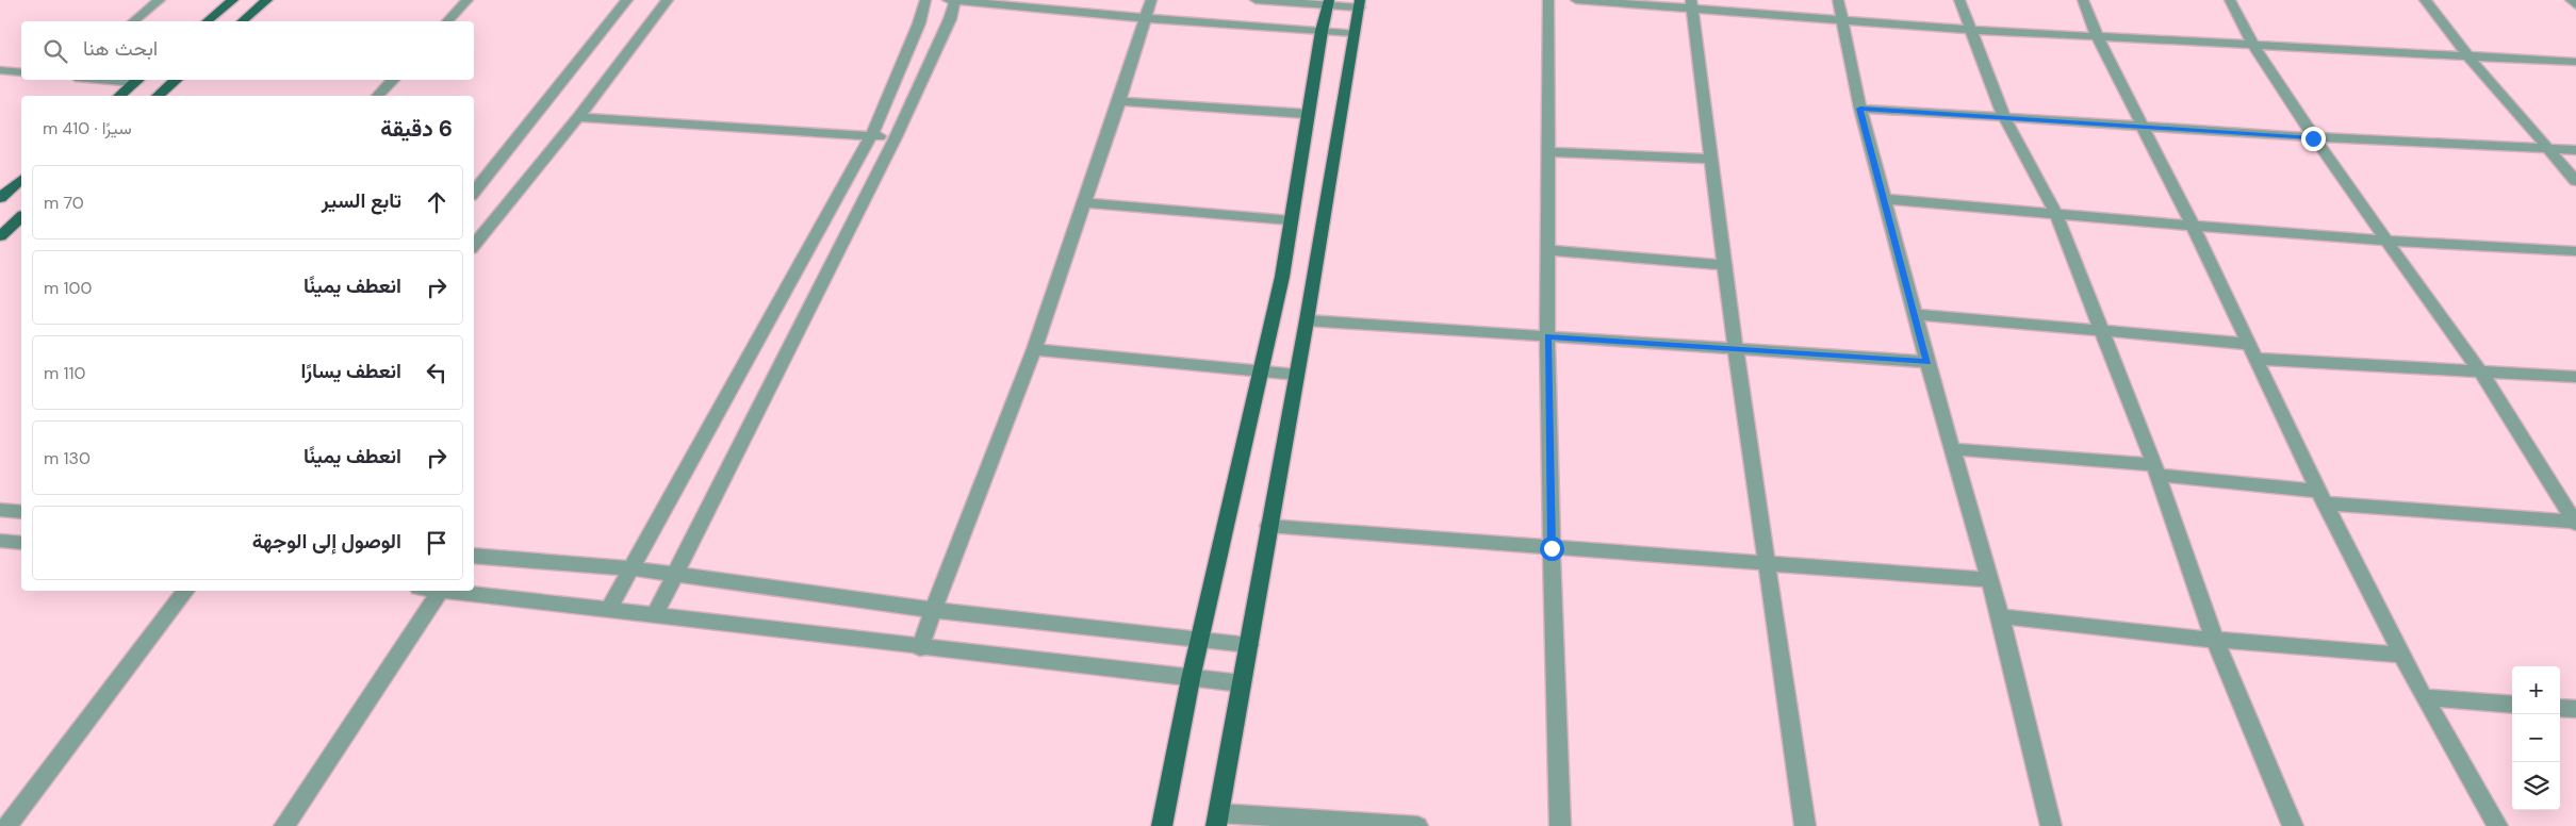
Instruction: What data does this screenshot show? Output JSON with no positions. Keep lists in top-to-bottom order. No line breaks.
{"page":{"search":"ابحث هنا","heading":["6 دقيقة","سيرًا · 410 m"],"list":[["تابع السير","70 m"],["انعطف يمينًا","100 m"],["انعطف يسارًا","110 m"],["انعطف يمينًا","130 m"],"الوصول إلى الوجهة"],"map_buttons":["+","−"]}}
